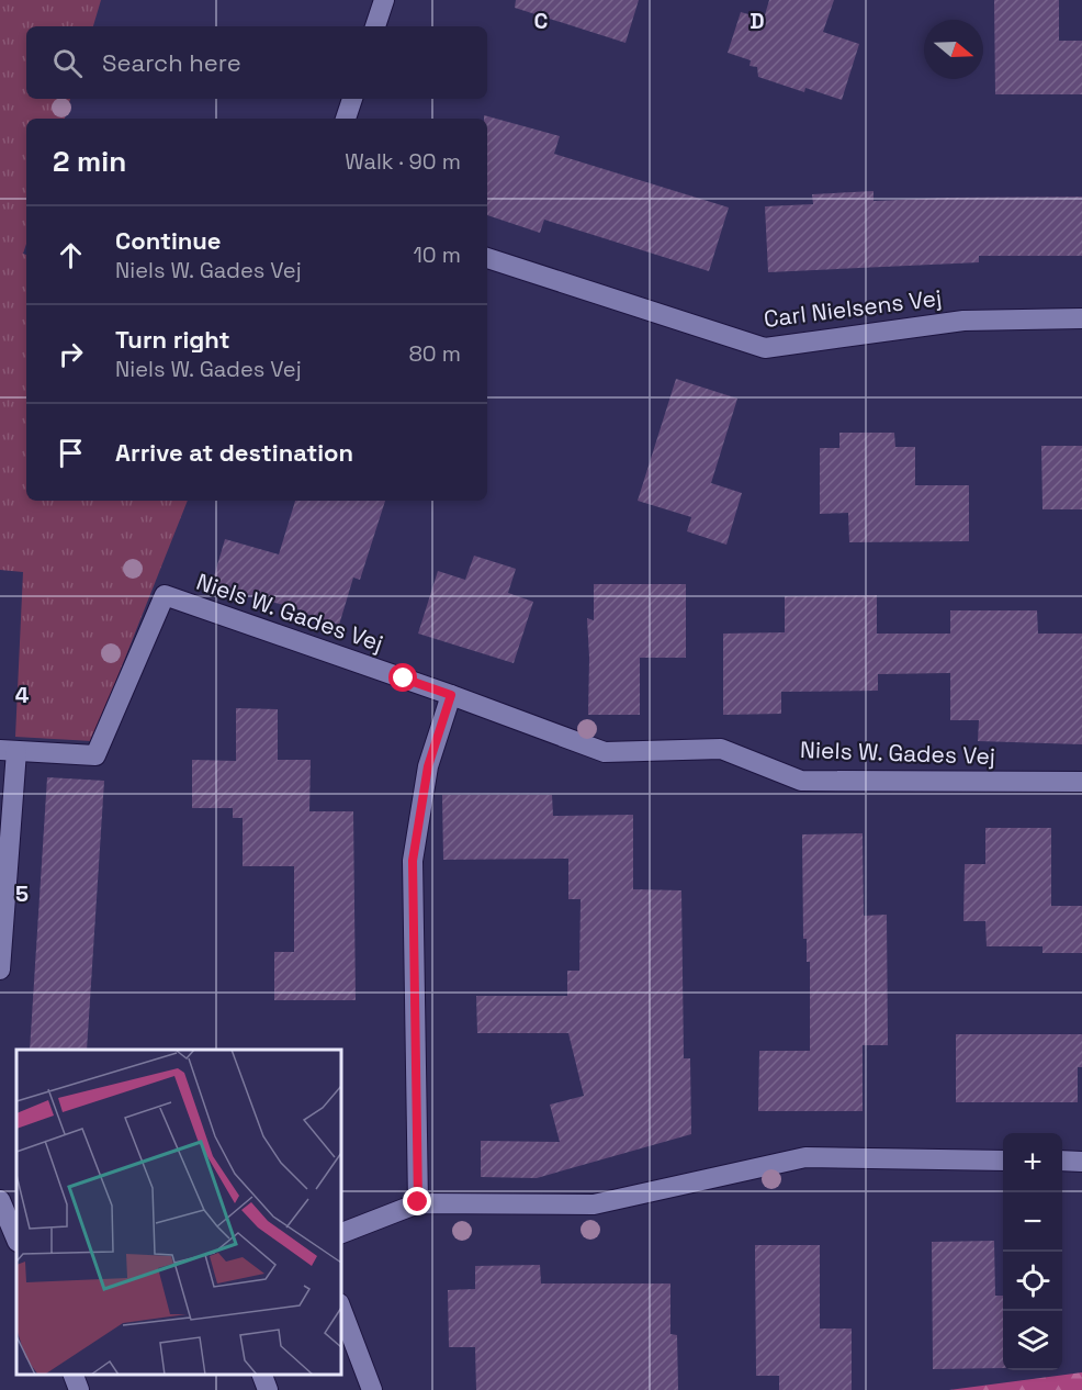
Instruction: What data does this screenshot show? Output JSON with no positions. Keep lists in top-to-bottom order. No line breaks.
{"streets":{"street":["Carl Nielsens Vej","Niels W. Gades Vej"]},"north":"right","page":{"search":"Search here","heading":["2 min","Walk · 90 m"],"list":[["Continue","Niels W. Gades Vej","10 m"],["Turn right","Niels W. Gades Vej","80 m"],"Arrive at destination"],"map_buttons":["+","−"]},"grid":{"columns":["C","D"],"rows":["4","5"]}}
